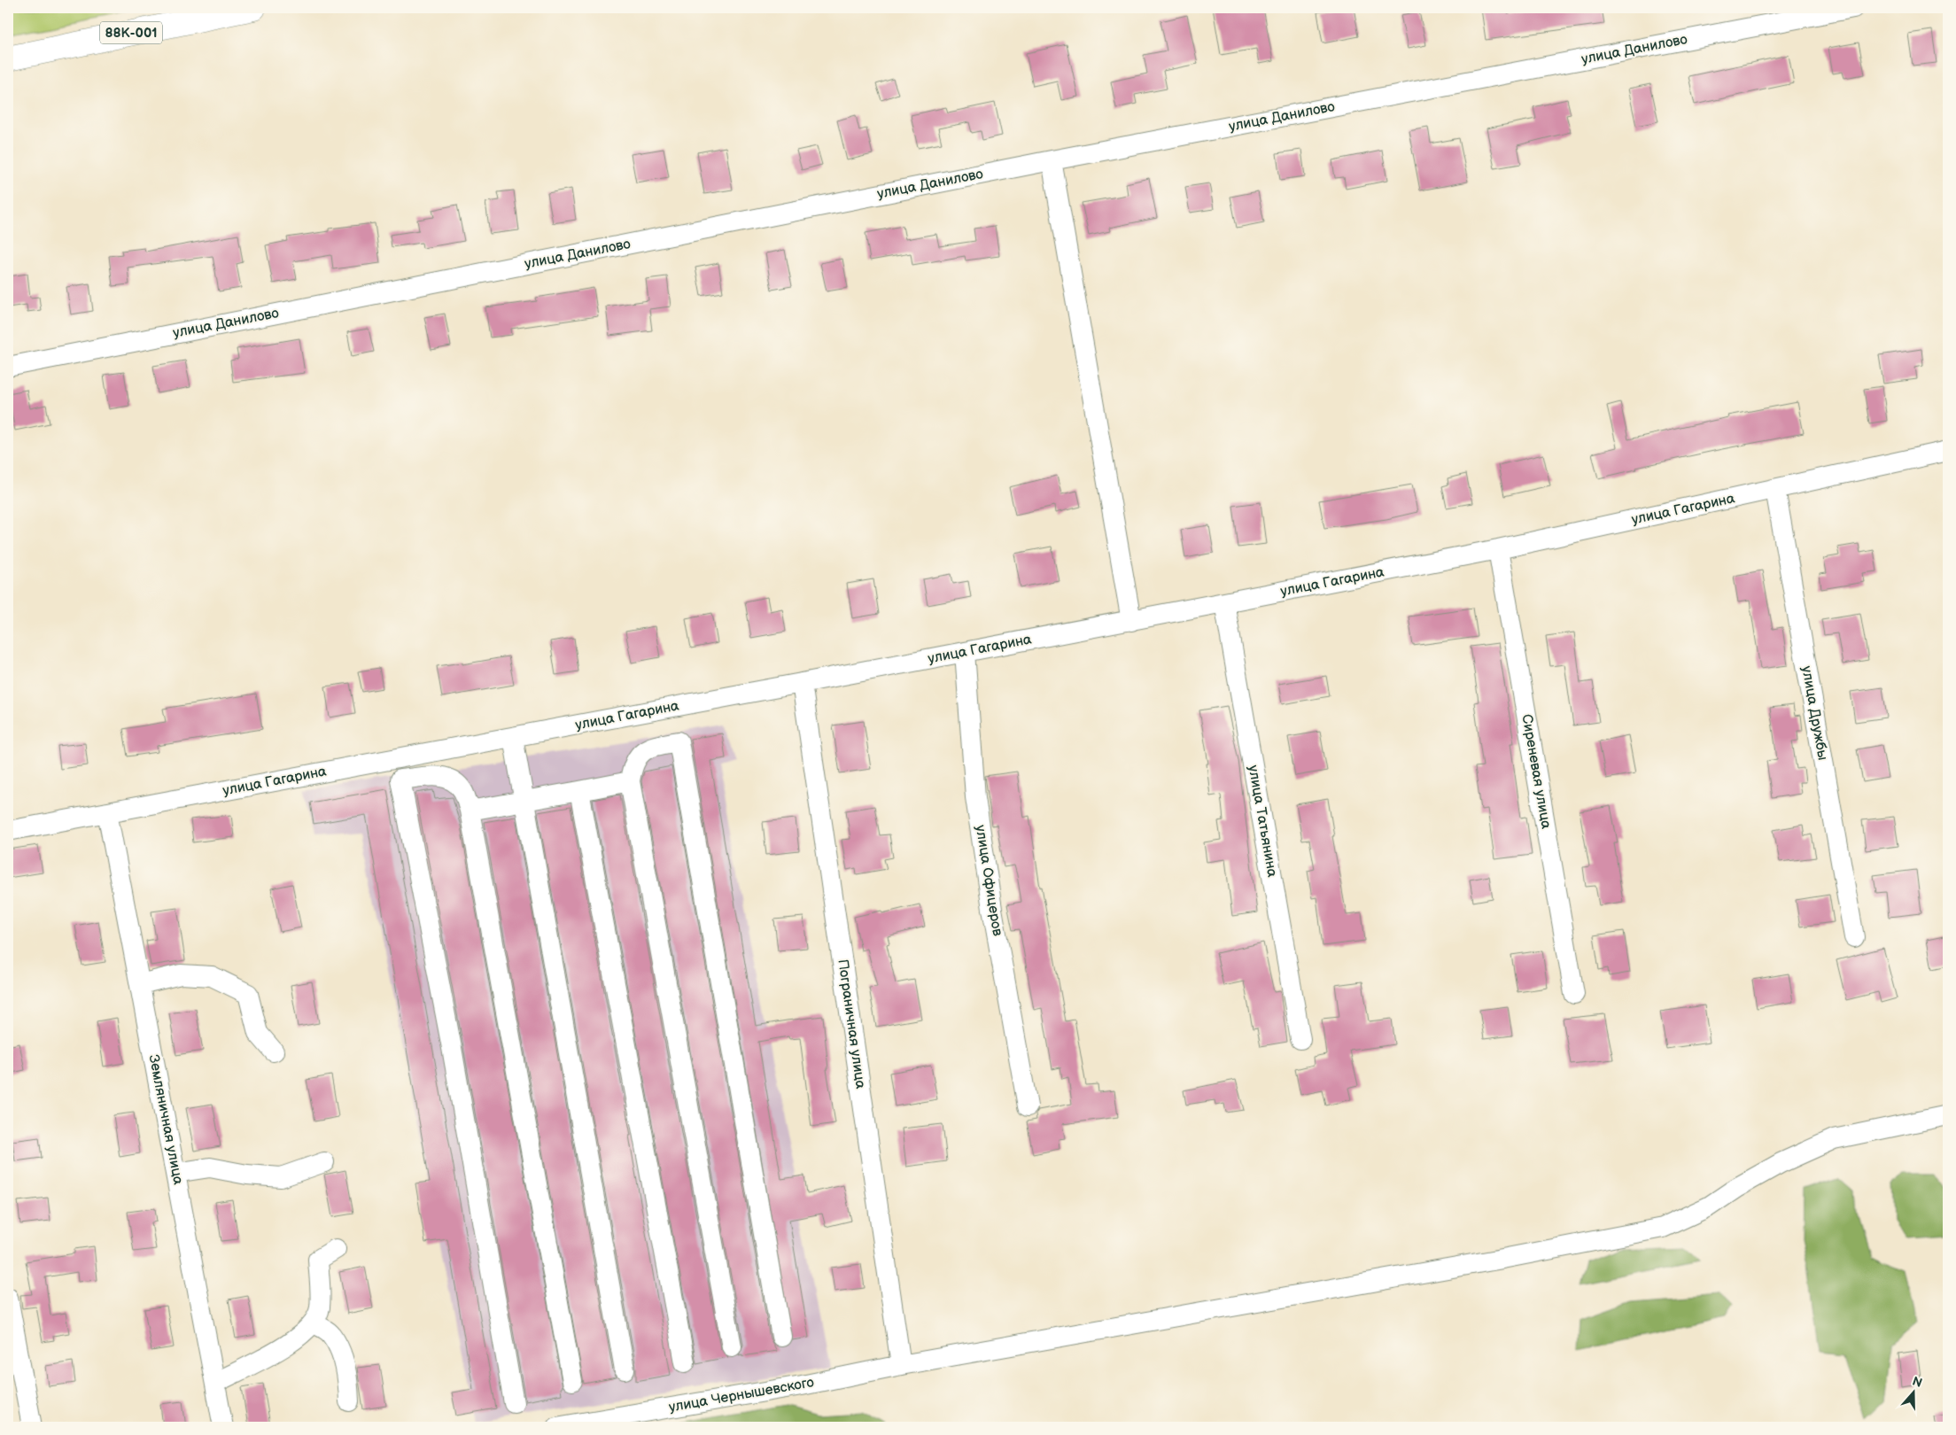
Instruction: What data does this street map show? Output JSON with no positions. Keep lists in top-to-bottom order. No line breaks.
{"streets":{"main road":["88К-001"],"street":["улица Данилово","улица Гагарина","улица Дружбы","Сиреневая улица","улица Татьянина","улица Офицеров","Пограничная улица","Земляничная улица","улица Чернышевского"]},"crossings":[["улица Гагарина","улица Дружбы"],["улица Гагарина","Сиреневая улица"],["улица Гагарина","улица Татьянина"],["улица Гагарина","улица Офицеров"],["улица Гагарина","Пограничная улица"],["улица Гагарина","Земляничная улица"],["Пограничная улица","улица Чернышевского"]],"north":"top"}
